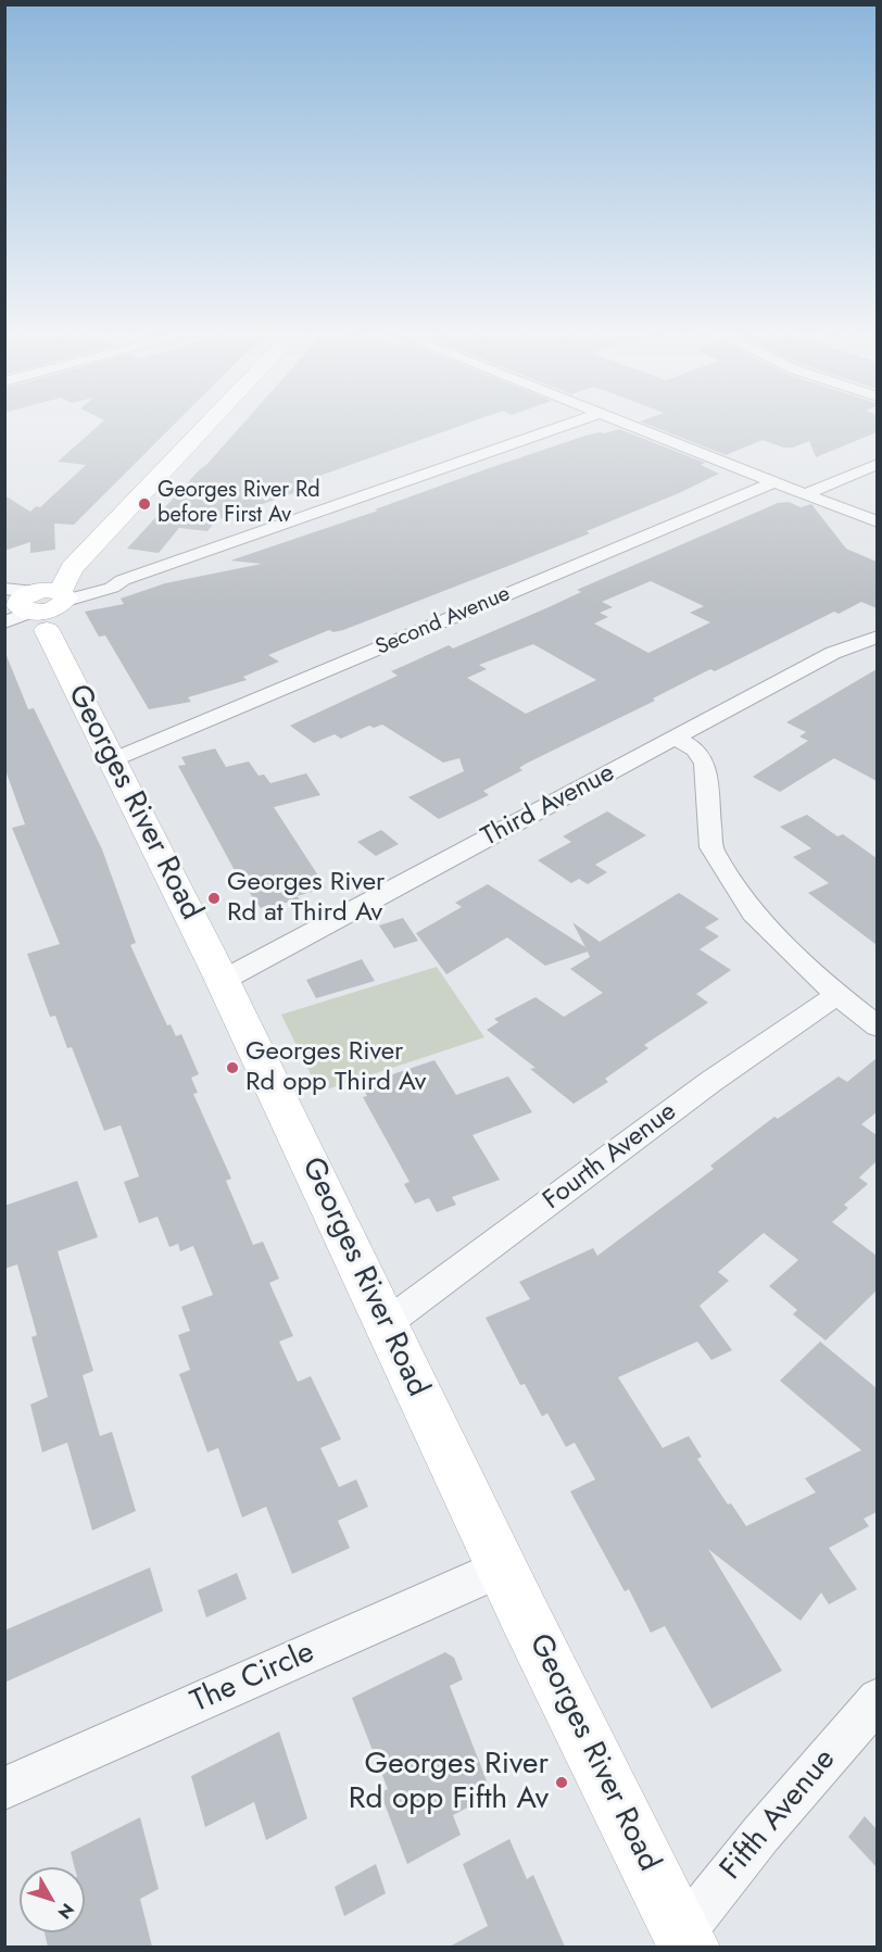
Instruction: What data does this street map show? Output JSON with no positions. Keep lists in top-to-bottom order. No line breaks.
{"streets":{"street":["Second Avenue","Georges River Road","Third Avenue","Fourth Avenue","The Circle","Fifth Avenue"]},"crossings":[["Second Avenue","Georges River Road"],["Georges River Road","Third Avenue"],["Georges River Road","Fourth Avenue"],["Georges River Road","The Circle"],["Georges River Road","Fifth Avenue"]],"places":["Georges River Rd before First Av","Georges River Rd at Third Av","Georges River Rd opp Third Av","Georges River Rd opp Fifth Av"],"north":"bottom right"}
